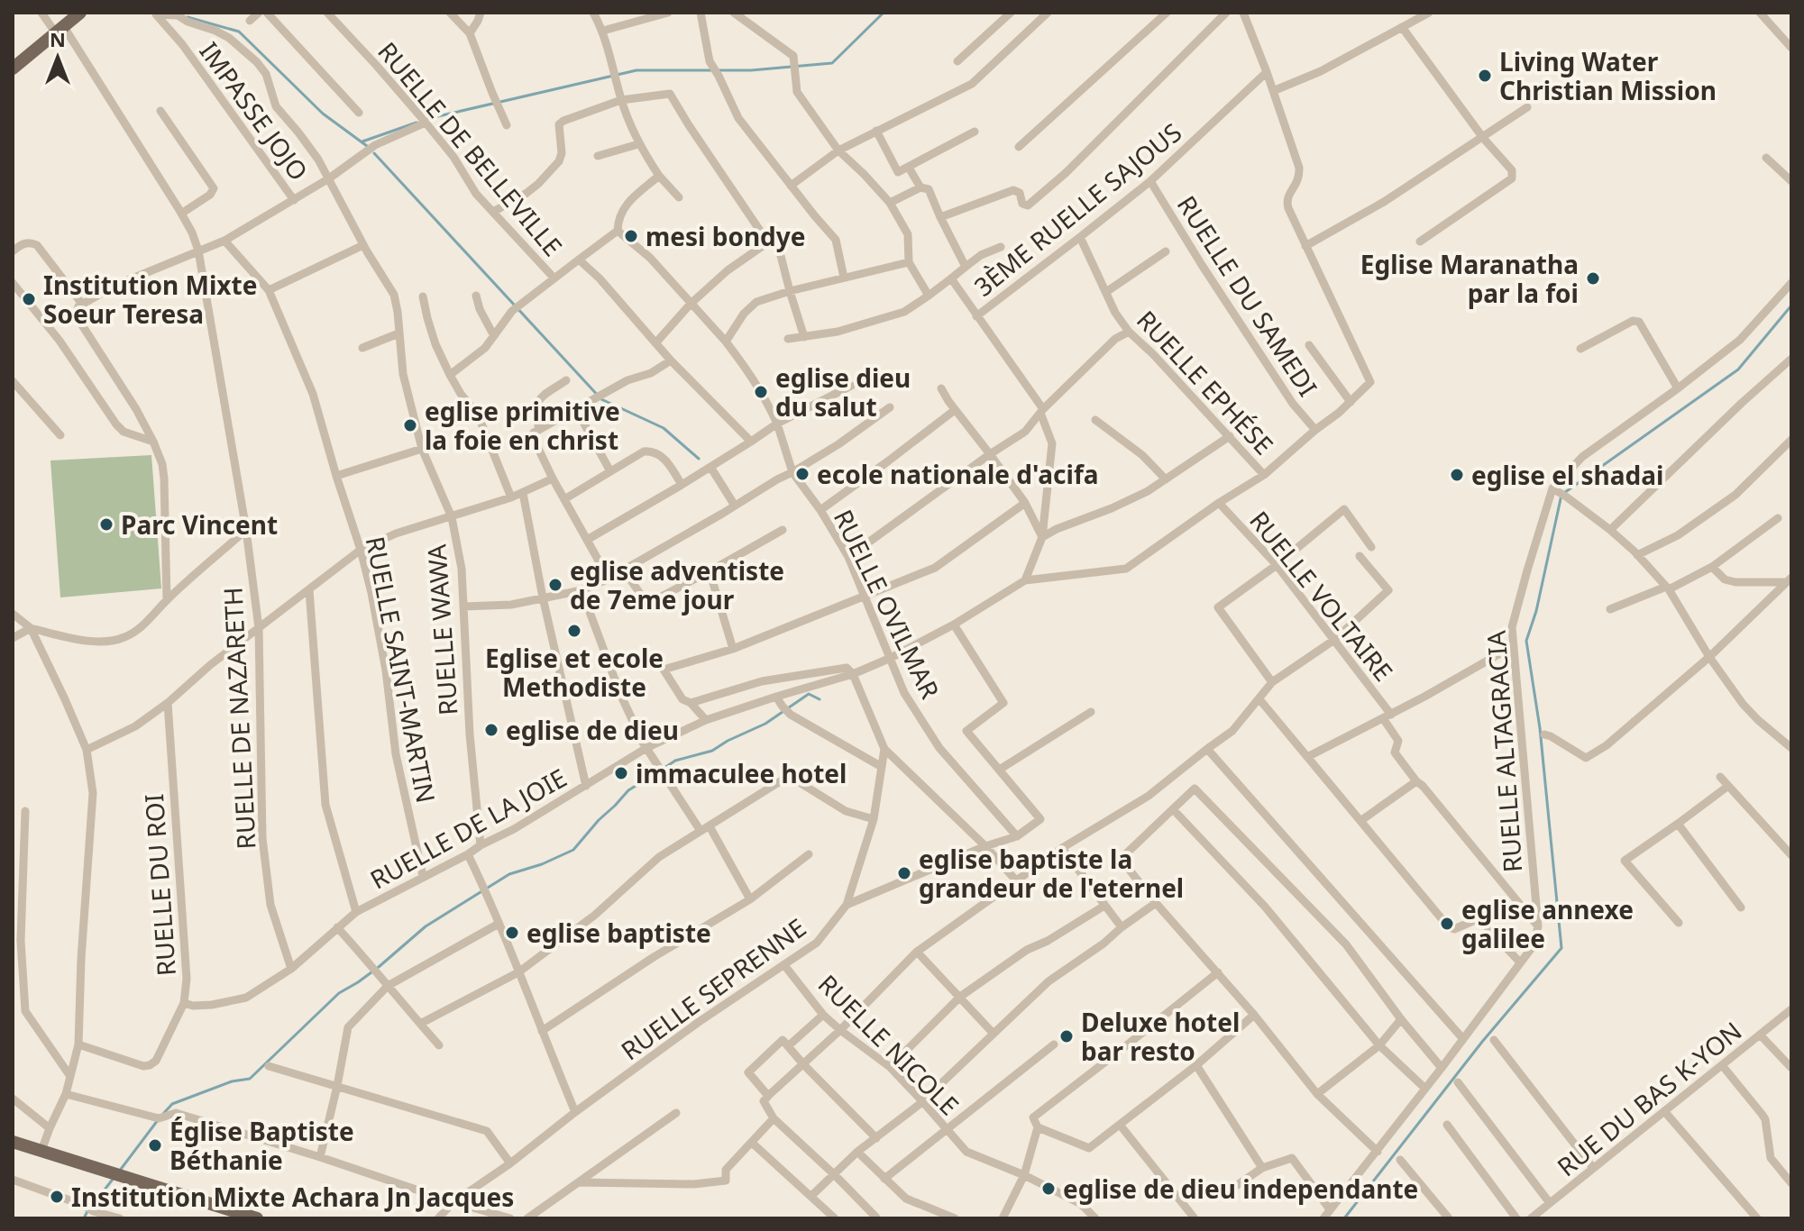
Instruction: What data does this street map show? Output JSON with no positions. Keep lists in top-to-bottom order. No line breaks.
{"streets":{"street":["IMPASSE JOJO","RUELLE DE BELLEVILLE","3ÈME RUELLE SAJOUS","RUELLE DU SAMEDI","RUELLE EPHÉSE","RUELLE VOLTAIRE","RUELLE OVILMAR","RUELLE WAWA","RUELLE SAINT-MARTIN","RUELLE DE NAZARETH","RUELLE ALTAGRACIA","RUELLE DE LA JOIE","RUELLE DU ROI","RUELLE SEPRENNE","RUELLE NICOLE","RUE DU BAS K-YON"]},"crossings":[["IMPASSE JOJO","RUELLE WAWA"],["3ÈME RUELLE SAJOUS","RUELLE DU SAMEDI"],["3ÈME RUELLE SAJOUS","RUELLE EPHÉSE"],["RUELLE DU SAMEDI","RUELLE DE LA JOIE"],["RUELLE EPHÉSE","RUELLE DE LA JOIE"],["RUELLE VOLTAIRE","RUELLE DE LA JOIE"],["RUELLE OVILMAR","RUELLE DE LA JOIE"],["RUELLE WAWA","RUELLE DE LA JOIE"],["RUELLE SAINT-MARTIN","RUELLE DE LA JOIE"],["RUELLE DE NAZARETH","RUELLE DE LA JOIE"],["RUELLE DE LA JOIE","RUELLE DU ROI"],["RUELLE SEPRENNE","RUELLE NICOLE"]],"places":["Living Water Christian Mission","mesi bondye","Eglise Maranatha par la foi","Institution Mixte Soeur Teresa","eglise dieu du salut","eglise primitive la foie en christ","ecole nationale d'acifa","eglise el shadai","Parc Vincent","eglise adventiste de 7eme jour","Eglise et ecole Methodiste","eglise de dieu","immaculee hotel","eglise baptiste la grandeur de l'eternel","eglise annexe galilee","eglise baptiste","Deluxe hotel bar resto","Église Baptiste Béthanie","eglise de dieu independante","Institution Mixte Achara Jn Jacques"],"north":"top"}
